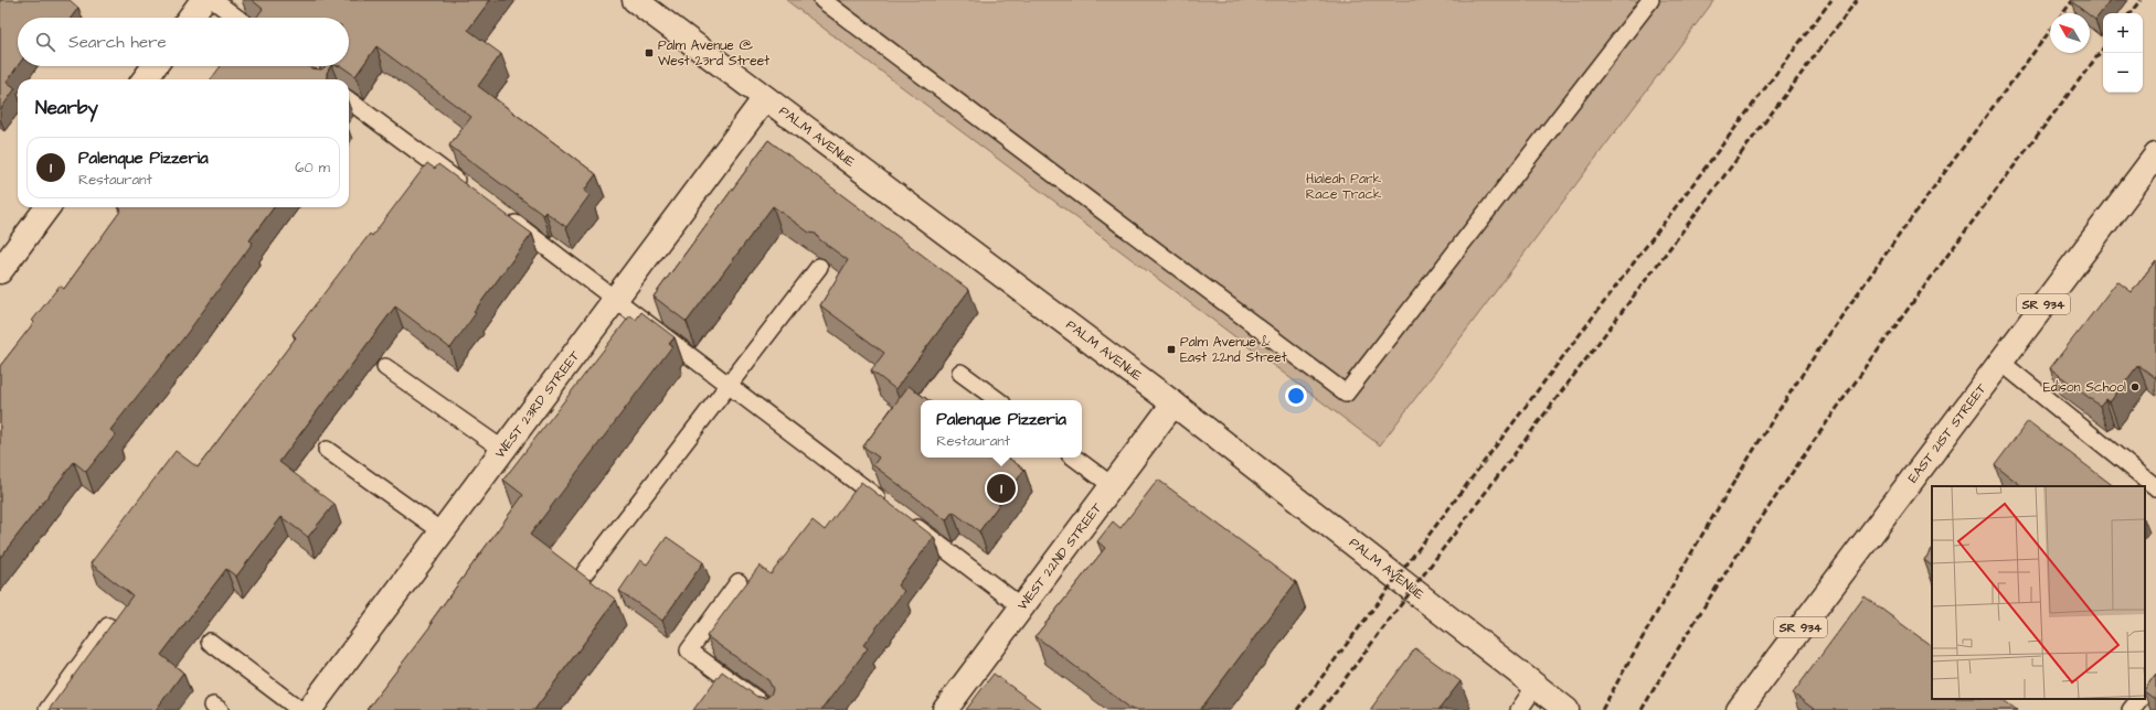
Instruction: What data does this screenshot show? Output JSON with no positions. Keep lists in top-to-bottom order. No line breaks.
{"streets":{"main road":["PALM AVENUE","SR 934","WEST 23RD STREET","EAST 21ST STREET","WEST 22ND STREET"]},"crossings":[["PALM AVENUE","WEST 23RD STREET"],["PALM AVENUE","WEST 22ND STREET"]],"parks":["Hialeah Park Race Track"],"places":{"transit":["Palm Avenue @ West 23rd Street","Palm Avenue & East 22nd Street"],"other":["Edison School"]},"north":"top left","page":{"map_buttons":["+","−"],"search":"Search here","heading":"Nearby","list":[{"mark":"1","name":"Palenque Pizzeria","note":"Restaurant","value":"60 m"}],"popup":["Palenque Pizzeria","Restaurant"],"pins":"1"}}
